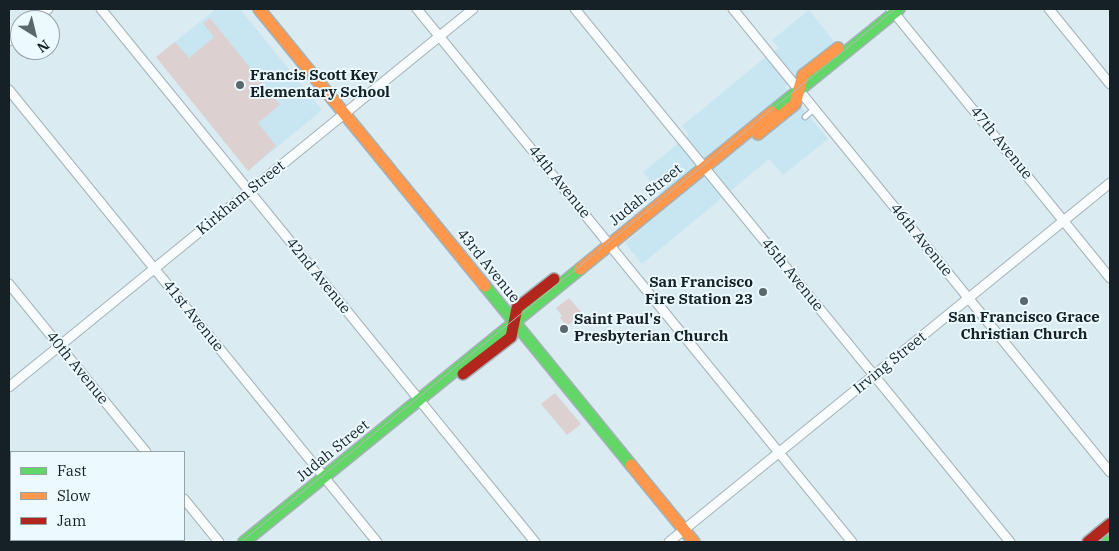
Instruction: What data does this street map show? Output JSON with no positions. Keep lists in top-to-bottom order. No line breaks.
{"streets":{"street":["47th Avenue","44th Avenue","Judah Street","Kirkham Street","46th Avenue","43rd Avenue","45th Avenue","42nd Avenue","41st Avenue","Irving Street","40th Avenue"]},"crossings":[["47th Avenue","Judah Street"],["47th Avenue","Irving Street"],["44th Avenue","Judah Street"],["44th Avenue","Kirkham Street"],["44th Avenue","Irving Street"],["Judah Street","46th Avenue"],["Judah Street","43rd Avenue"],["Judah Street","45th Avenue"],["Judah Street","42nd Avenue"],["Judah Street","41st Avenue"],["Kirkham Street","43rd Avenue"],["Kirkham Street","42nd Avenue"],["Kirkham Street","41st Avenue"],["Kirkham Street","40th Avenue"],["46th Avenue","Irving Street"],["43rd Avenue","Irving Street"],["45th Avenue","Irving Street"]],"places":["Francis Scott Key Elementary School","San Francisco Fire Station 23","San Francisco Grace Christian Church","Saint Paul's Presbyterian Church"],"legend":["Fast","Slow","Jam"],"north":"bottom right"}
